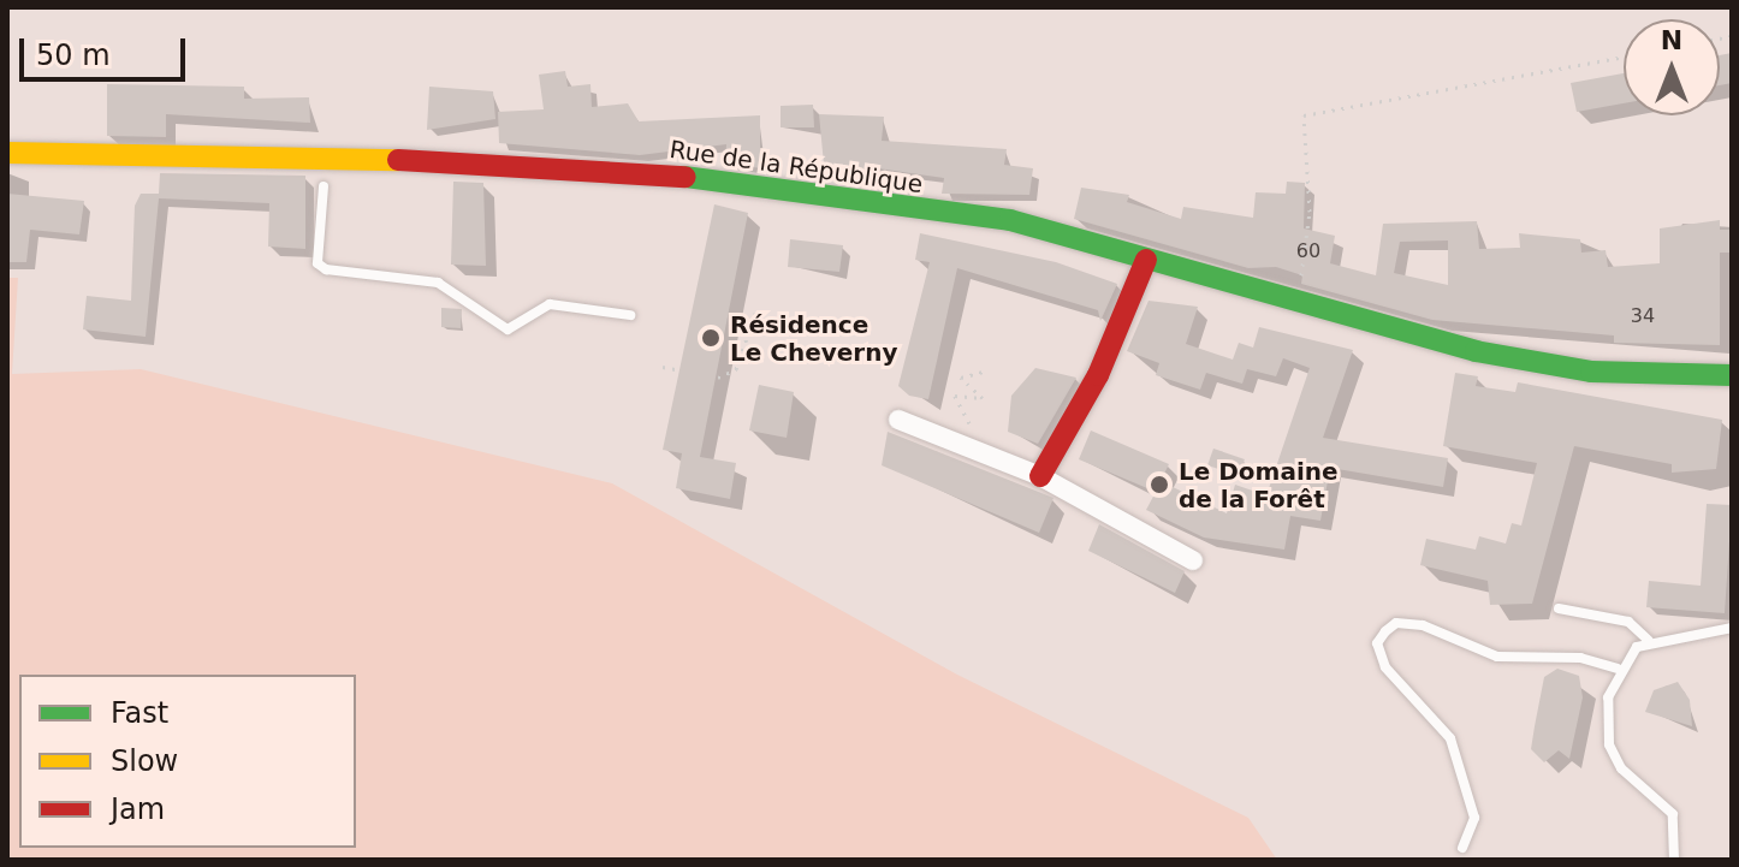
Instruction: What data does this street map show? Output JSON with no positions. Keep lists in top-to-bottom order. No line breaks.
{"streets":{"street":["Rue de la République"]},"places":["Résidence Le Cheverny","Le Domaine de la Forêt"],"house_numbers":["60","34"],"legend":["Fast","Slow","Jam"],"scale_bar":"50 m","north":"top"}
